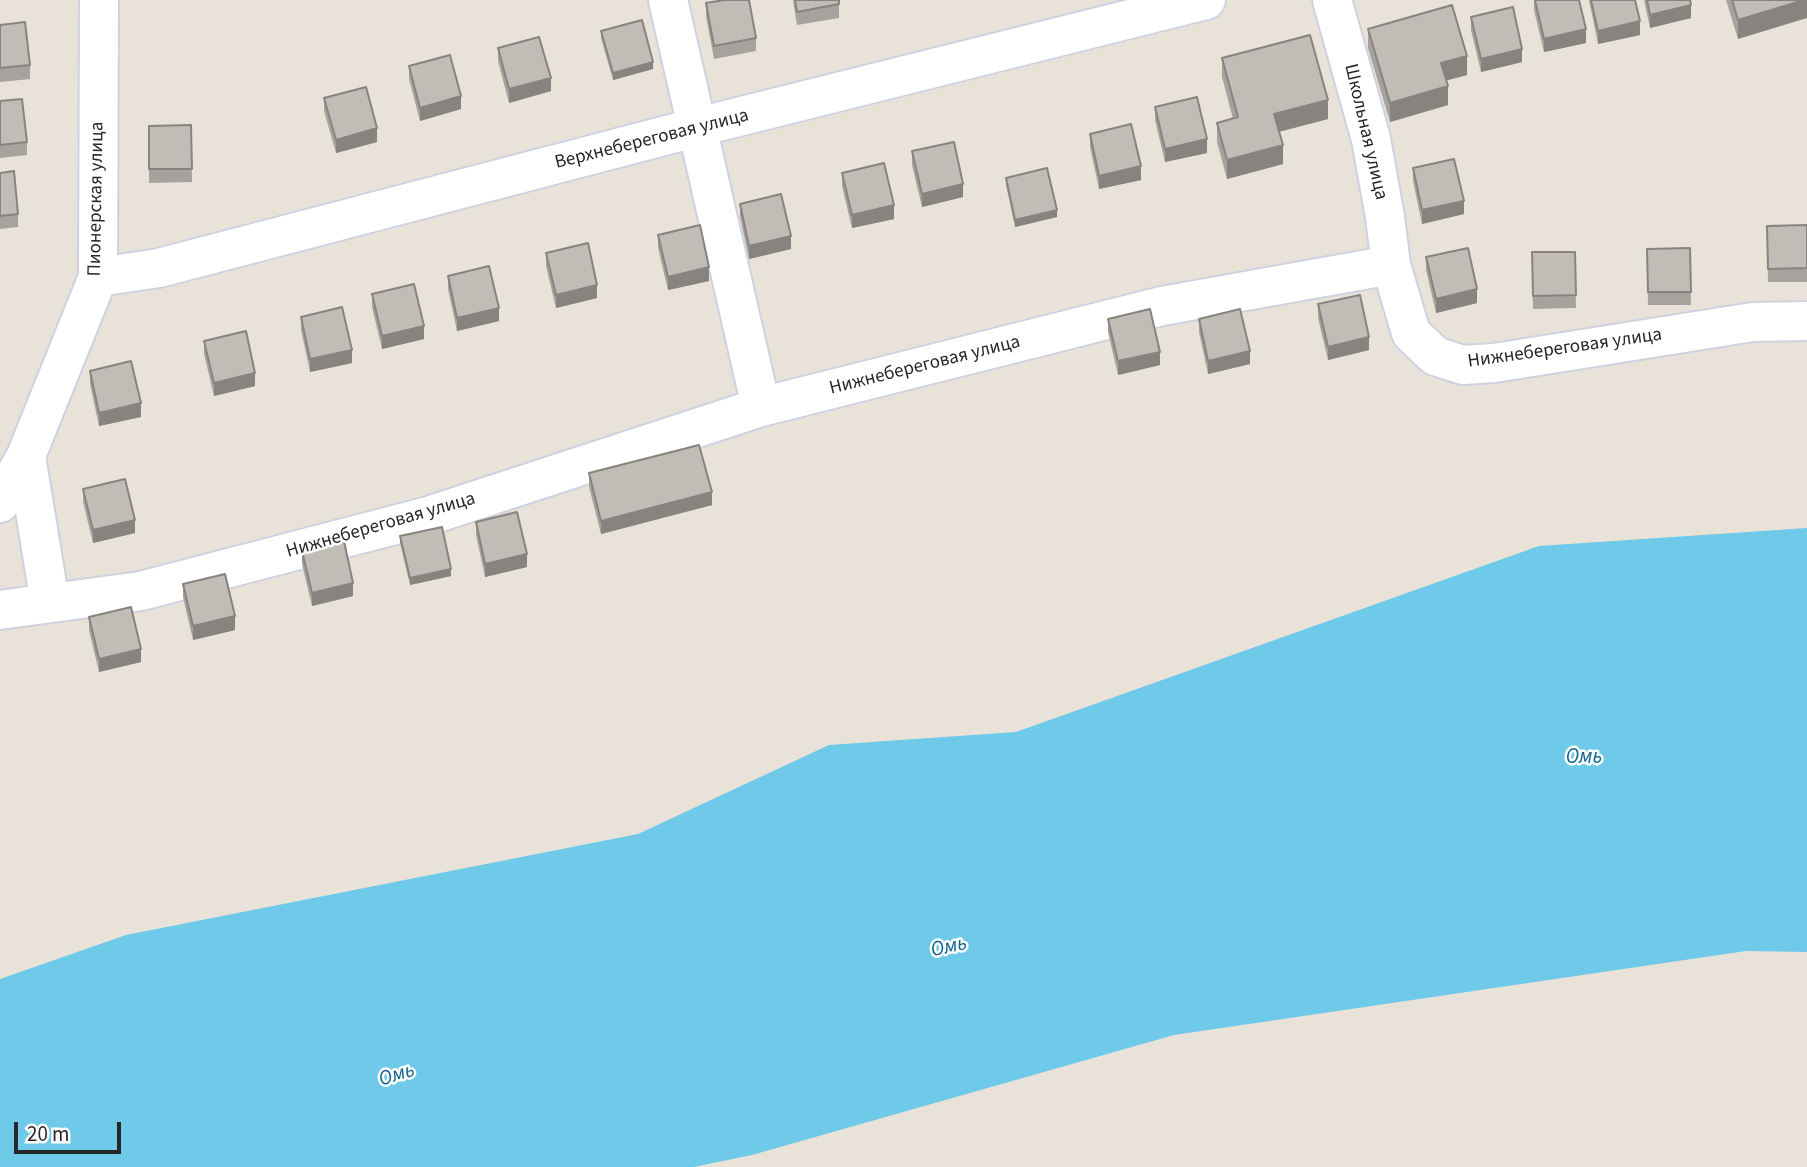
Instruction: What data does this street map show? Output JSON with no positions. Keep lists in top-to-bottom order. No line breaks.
{"streets":{"street":["Школьная улица","Верхнебереговая улица","Пионерская улица","Нижнебереговая улица"]},"crossings":[["Школьная улица","Нижнебереговая улица"],["Верхнебереговая улица","Пионерская улица"]],"water":["Омь"],"scale_bar":"20 m"}
